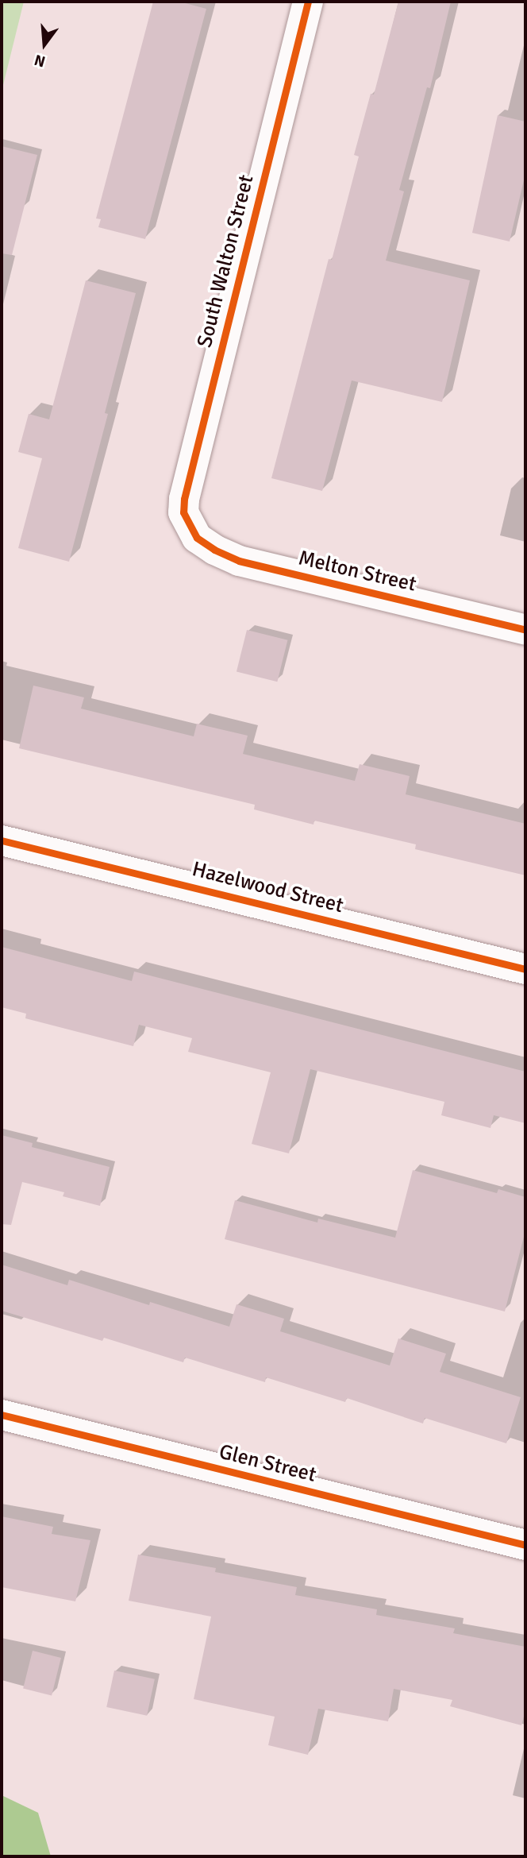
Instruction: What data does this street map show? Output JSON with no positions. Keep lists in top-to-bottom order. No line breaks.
{"streets":{"street":["South Walton Street","Melton Street","Hazelwood Street","Glen Street"]},"crossings":[["South Walton Street","Melton Street"]],"north":"bottom"}
